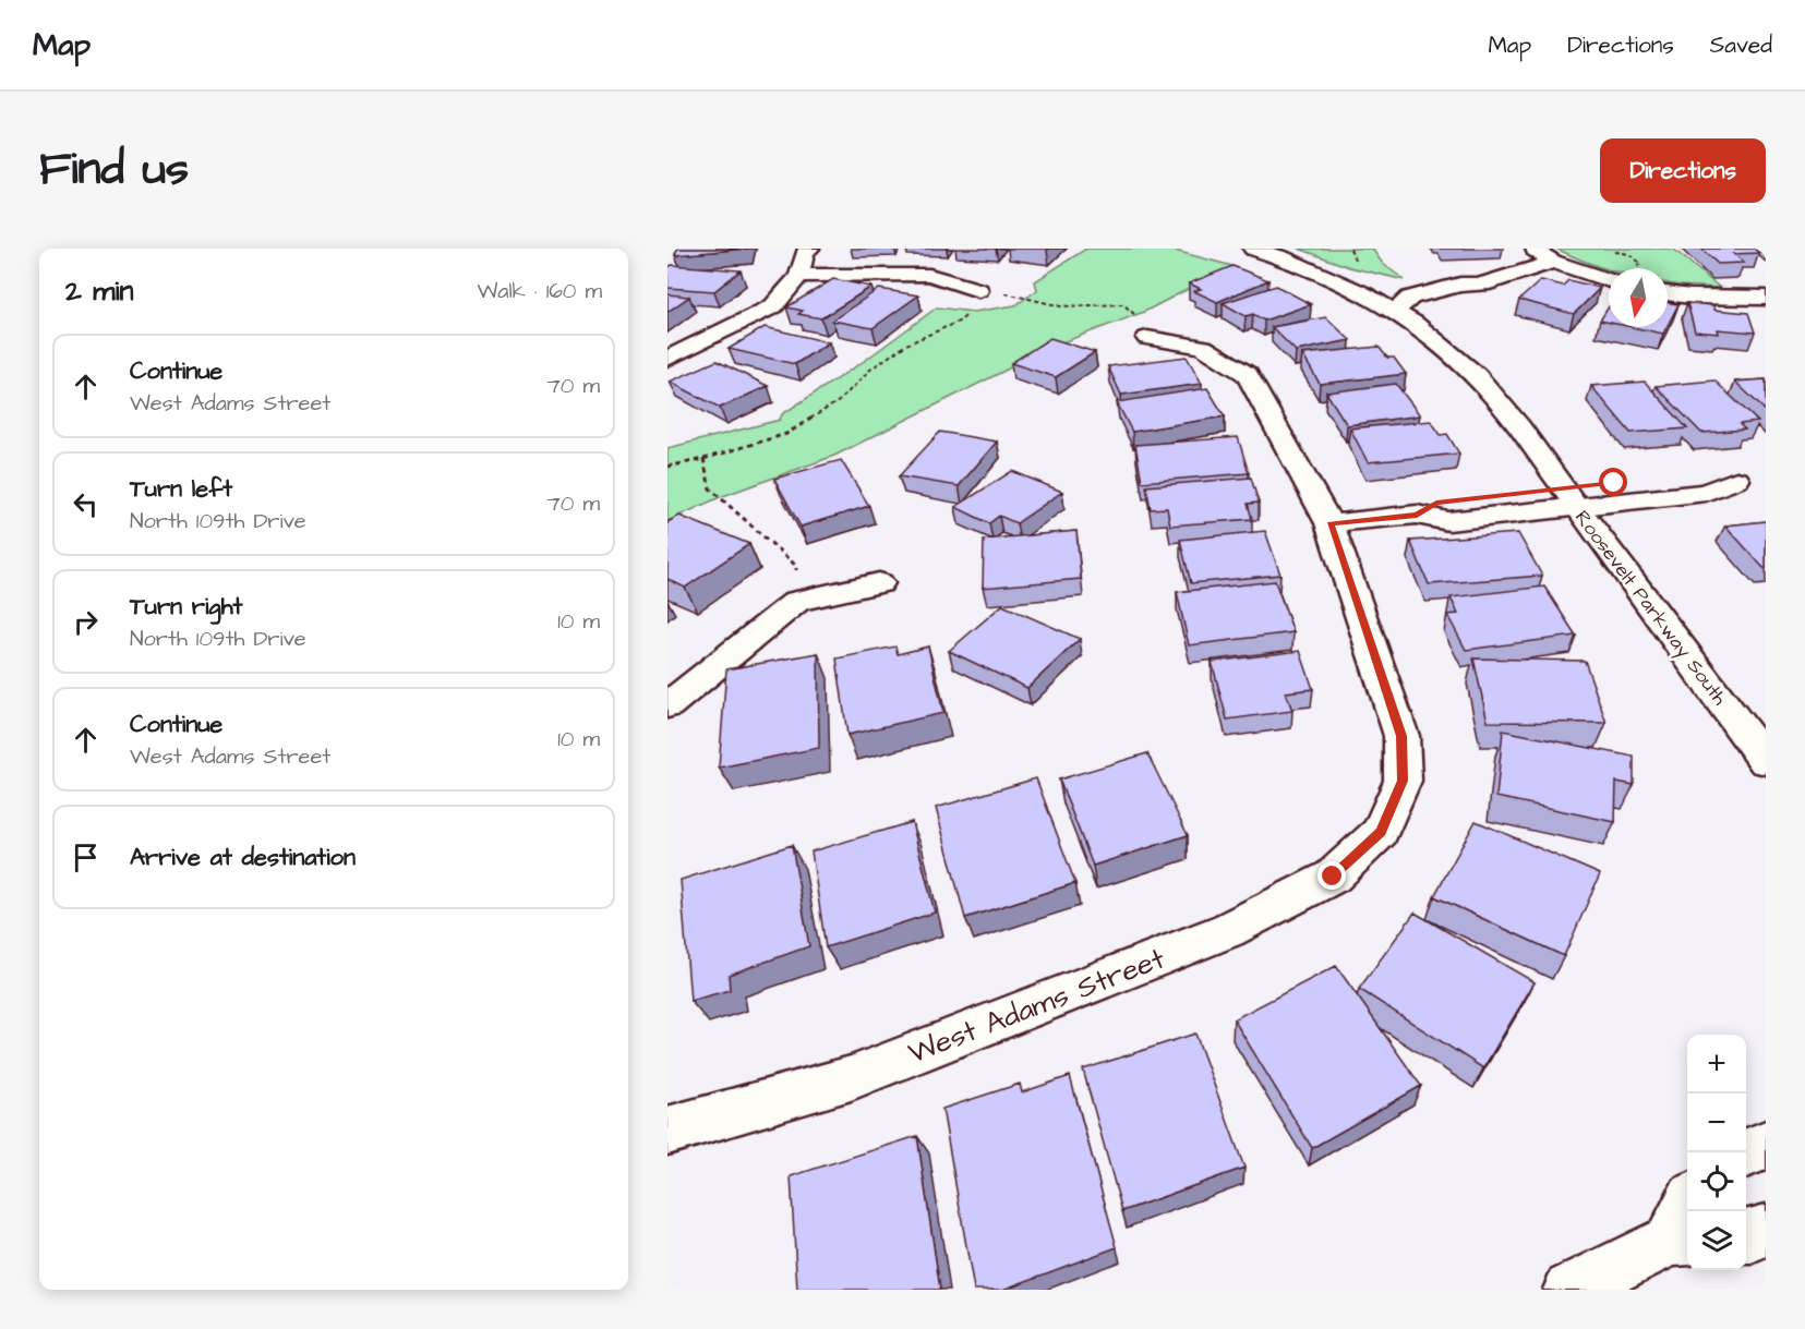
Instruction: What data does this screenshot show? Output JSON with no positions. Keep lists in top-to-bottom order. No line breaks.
{"streets":{"street":["Roosevelt Parkway South","West Adams Street"]},"north":"bottom","page":{"header":"Map","nav":["Map","Directions","Saved"],"title":"Find us","buttons":"Directions","heading":["2 min","Walk · 160 m"],"list":[["Continue","West Adams Street","70 m"],["Turn left","North 109th Drive","70 m"],["Turn right","North 109th Drive","10 m"],["Continue","West Adams Street","10 m"],"Arrive at destination"],"map_buttons":["+","−"]}}
